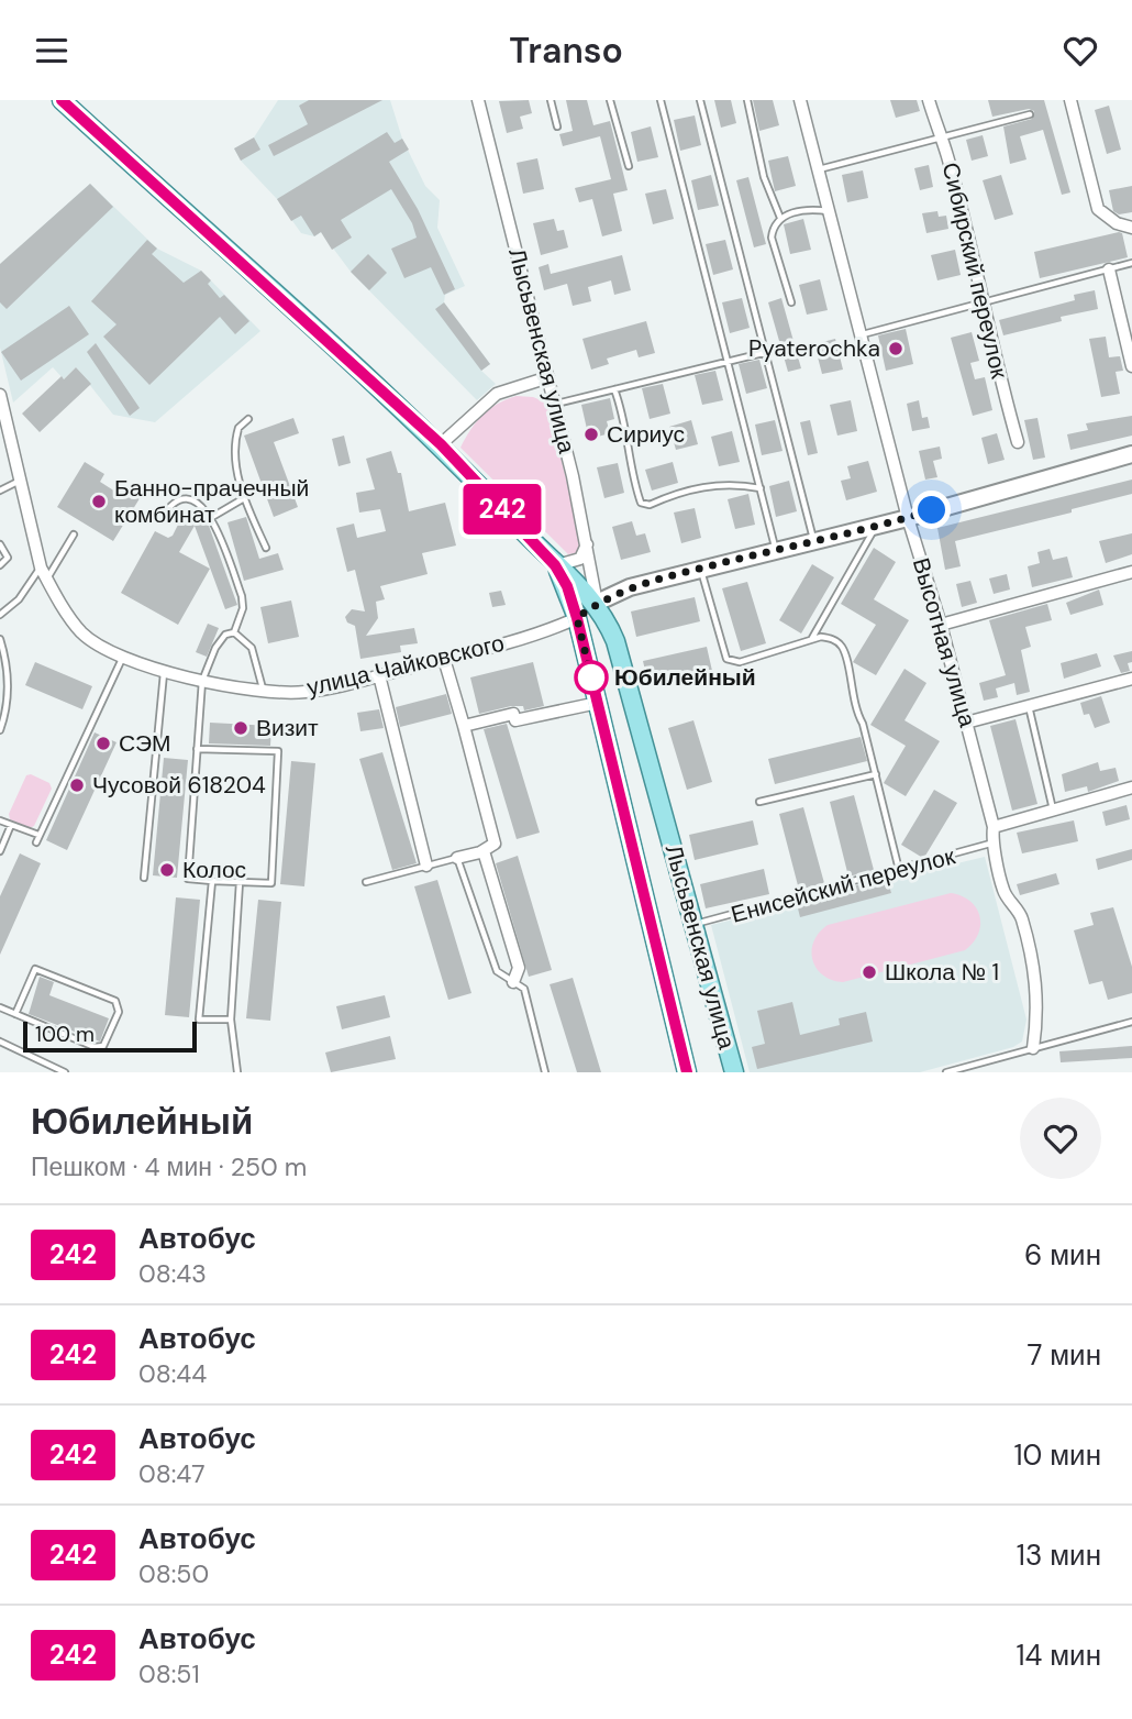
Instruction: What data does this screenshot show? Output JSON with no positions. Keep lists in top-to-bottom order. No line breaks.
{"streets":{"main road":["Лысьвенская улица"],"street":["Сибирский переулок","Высотная улица","улица Чайковского"],"lane":["Енисейский переулок"]},"crossings":[["Лысьвенская улица","улица Чайковского"],["Лысьвенская улица","Енисейский переулок"],["Высотная улица","Енисейский переулок"]],"places":["Pyaterochka","Сириус","Банно-прачечный комбинат","Юбилейный","Визит","СЭМ","Чусовой 618204","Колос","Школа № 1"],"lines":["bus line 242"],"scale_bar":"100 m","page":{"header":"Transo","on_map":"242","scale":"100 m","heading":["Юбилейный","Пешком · 4 мин · 250 m"],"list":[{"mark":"242","name":"Автобус","note":"08:43","value":"6 мин"},{"mark":"242","name":"Автобус","note":"08:44","value":"7 мин"},{"mark":"242","name":"Автобус","note":"08:47","value":"10 мин"},{"mark":"242","name":"Автобус","note":"08:50","value":"13 мин"},{"mark":"242","name":"Автобус","note":"08:51","value":"14 мин"}]}}
